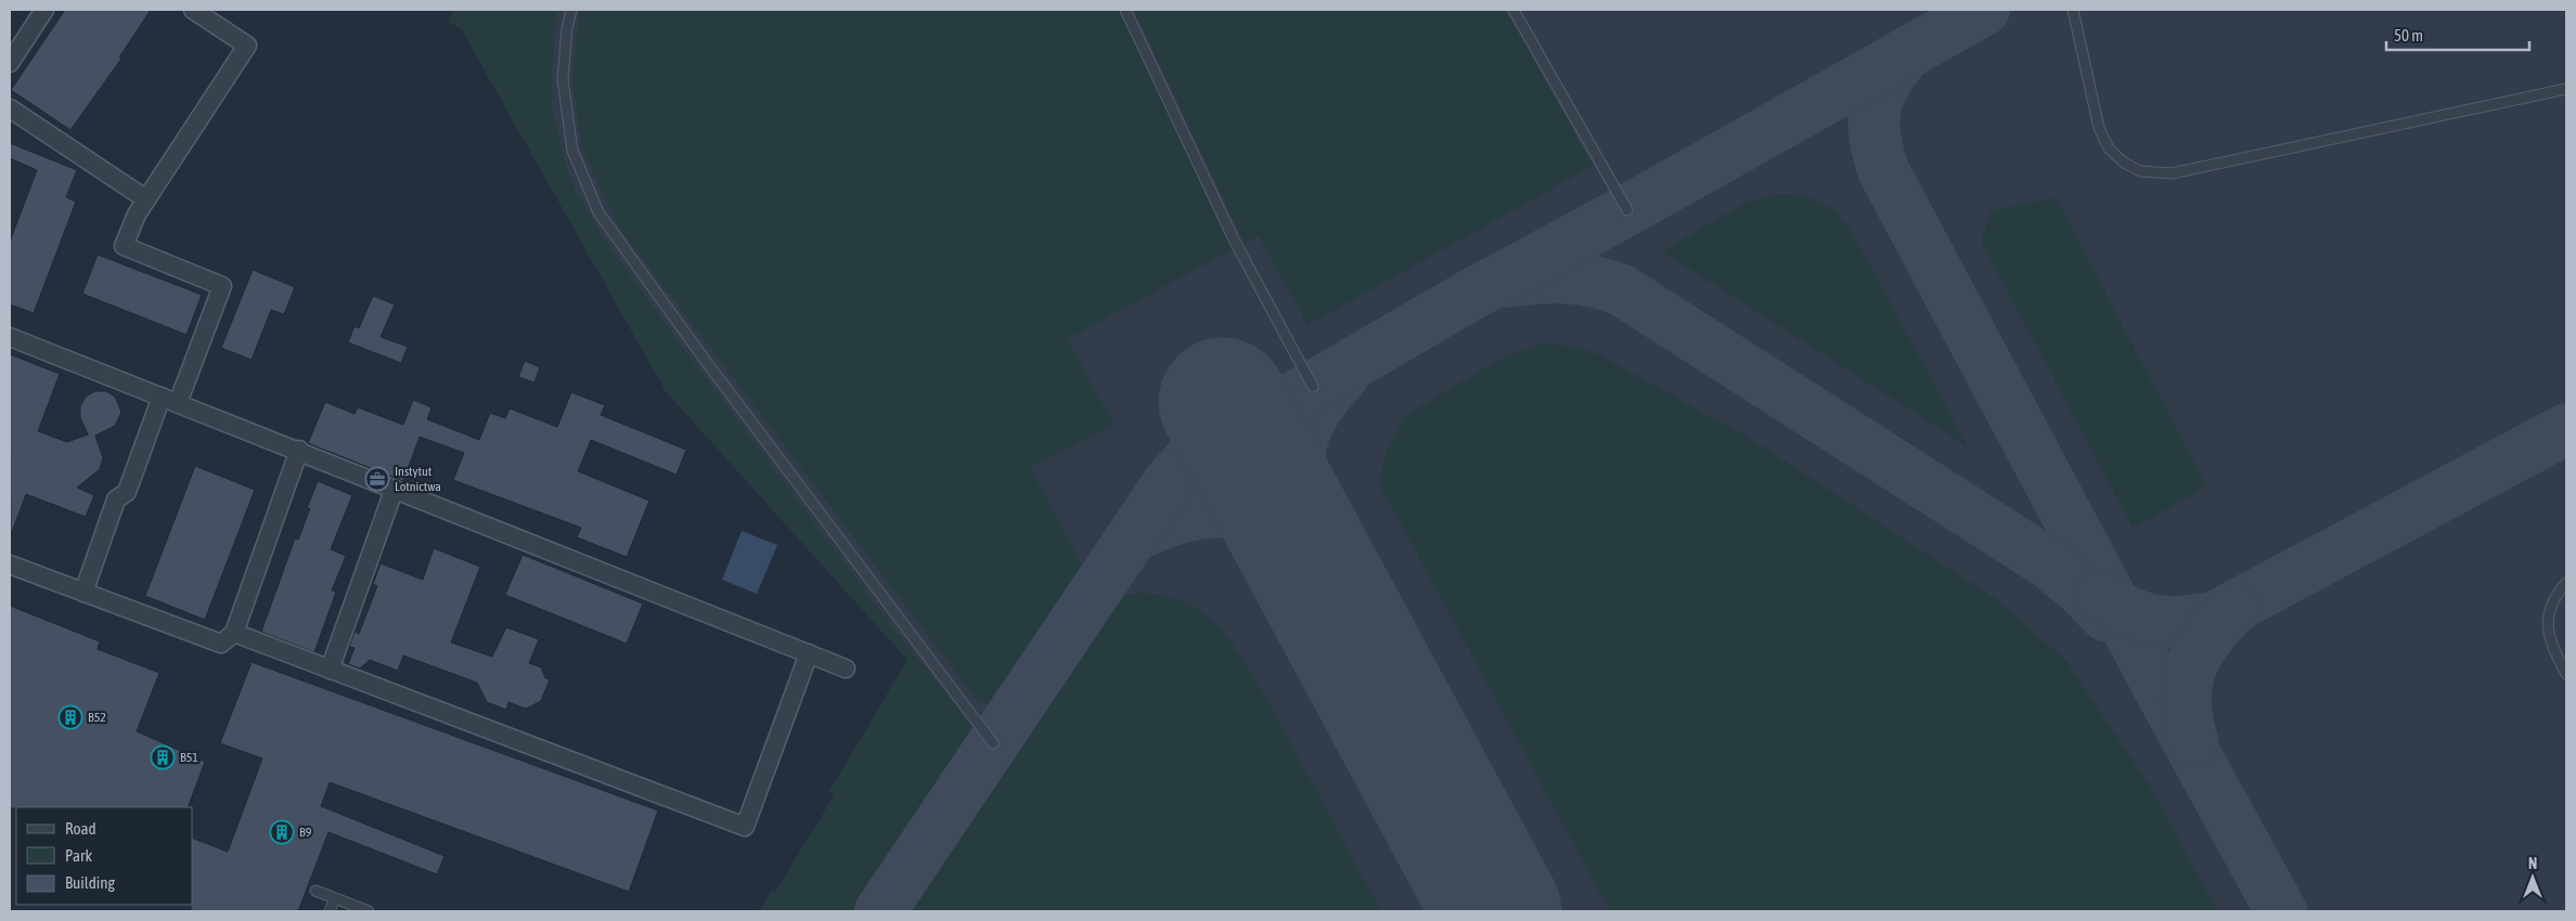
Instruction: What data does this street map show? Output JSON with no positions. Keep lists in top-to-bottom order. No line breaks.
{"places":{"office":["Instytut Lotnictwa"],"building":["B52","B51","B9"]},"legend":["Road","Park","Building"],"scale_bar":"50 m","north":"top"}
